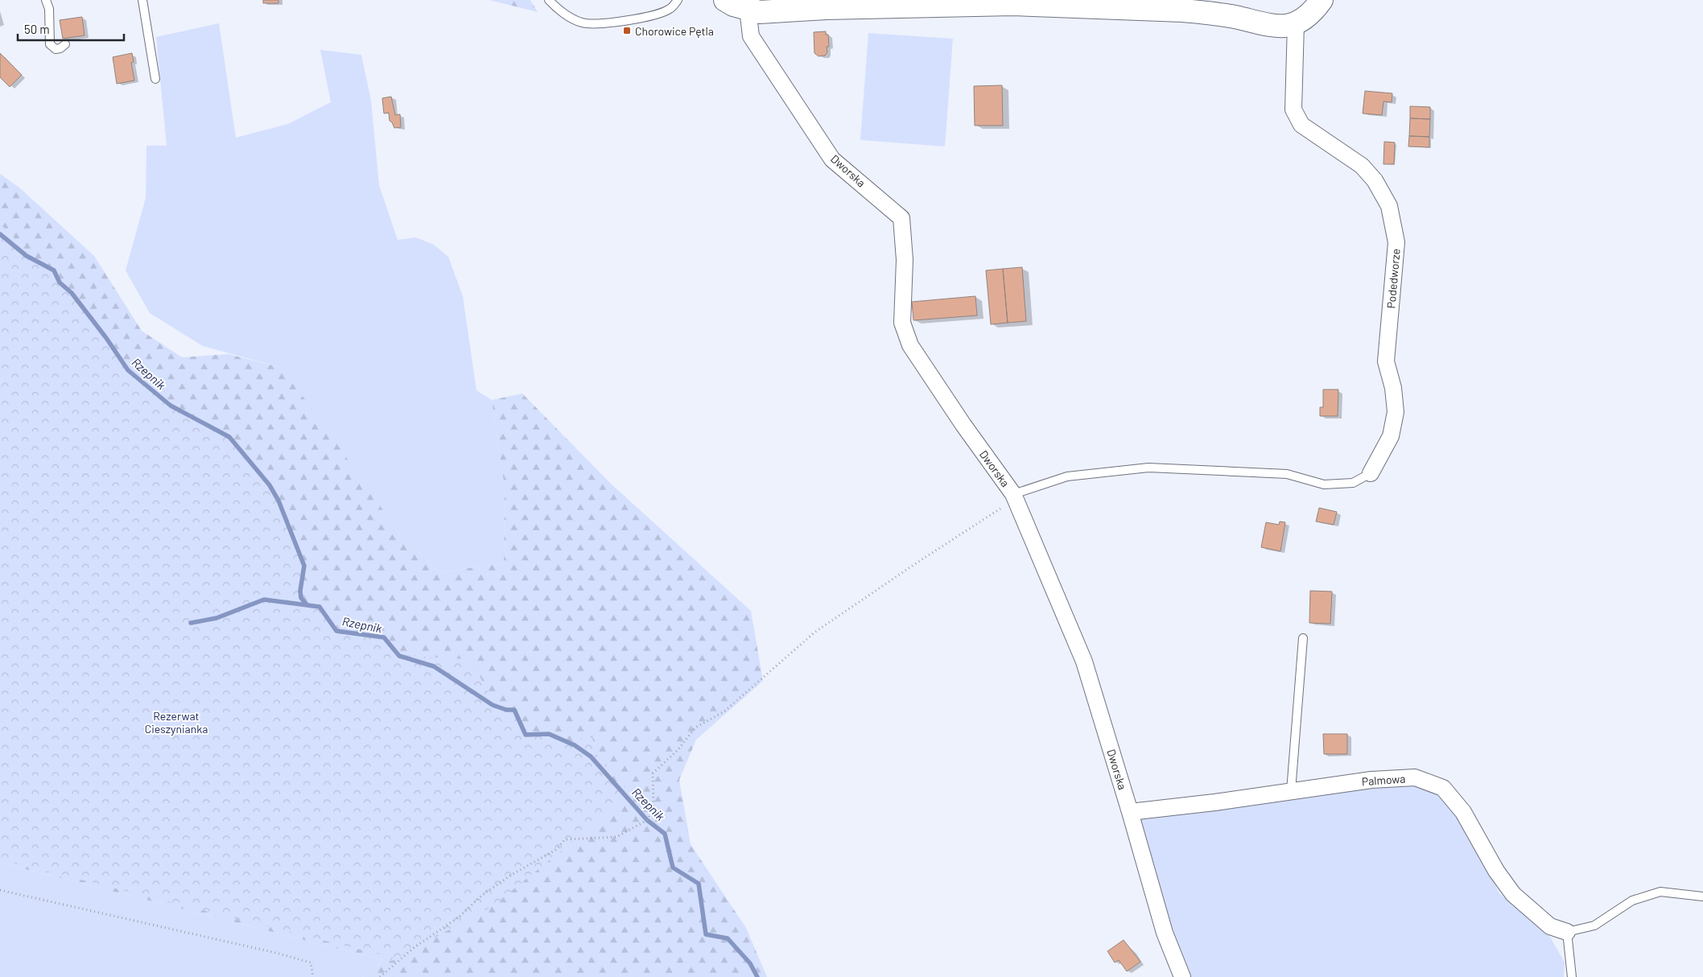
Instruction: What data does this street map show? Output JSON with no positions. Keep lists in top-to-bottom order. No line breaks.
{"streets":{"street":["Dworska","Podedworze","Palmowa"]},"crossings":[["Dworska","Palmowa"]],"water":["Rzepnik"],"parks":["Rezerwat Cieszynianka"],"places":{"transit":["Chorowice Pętla"]},"scale_bar":"50 m"}
